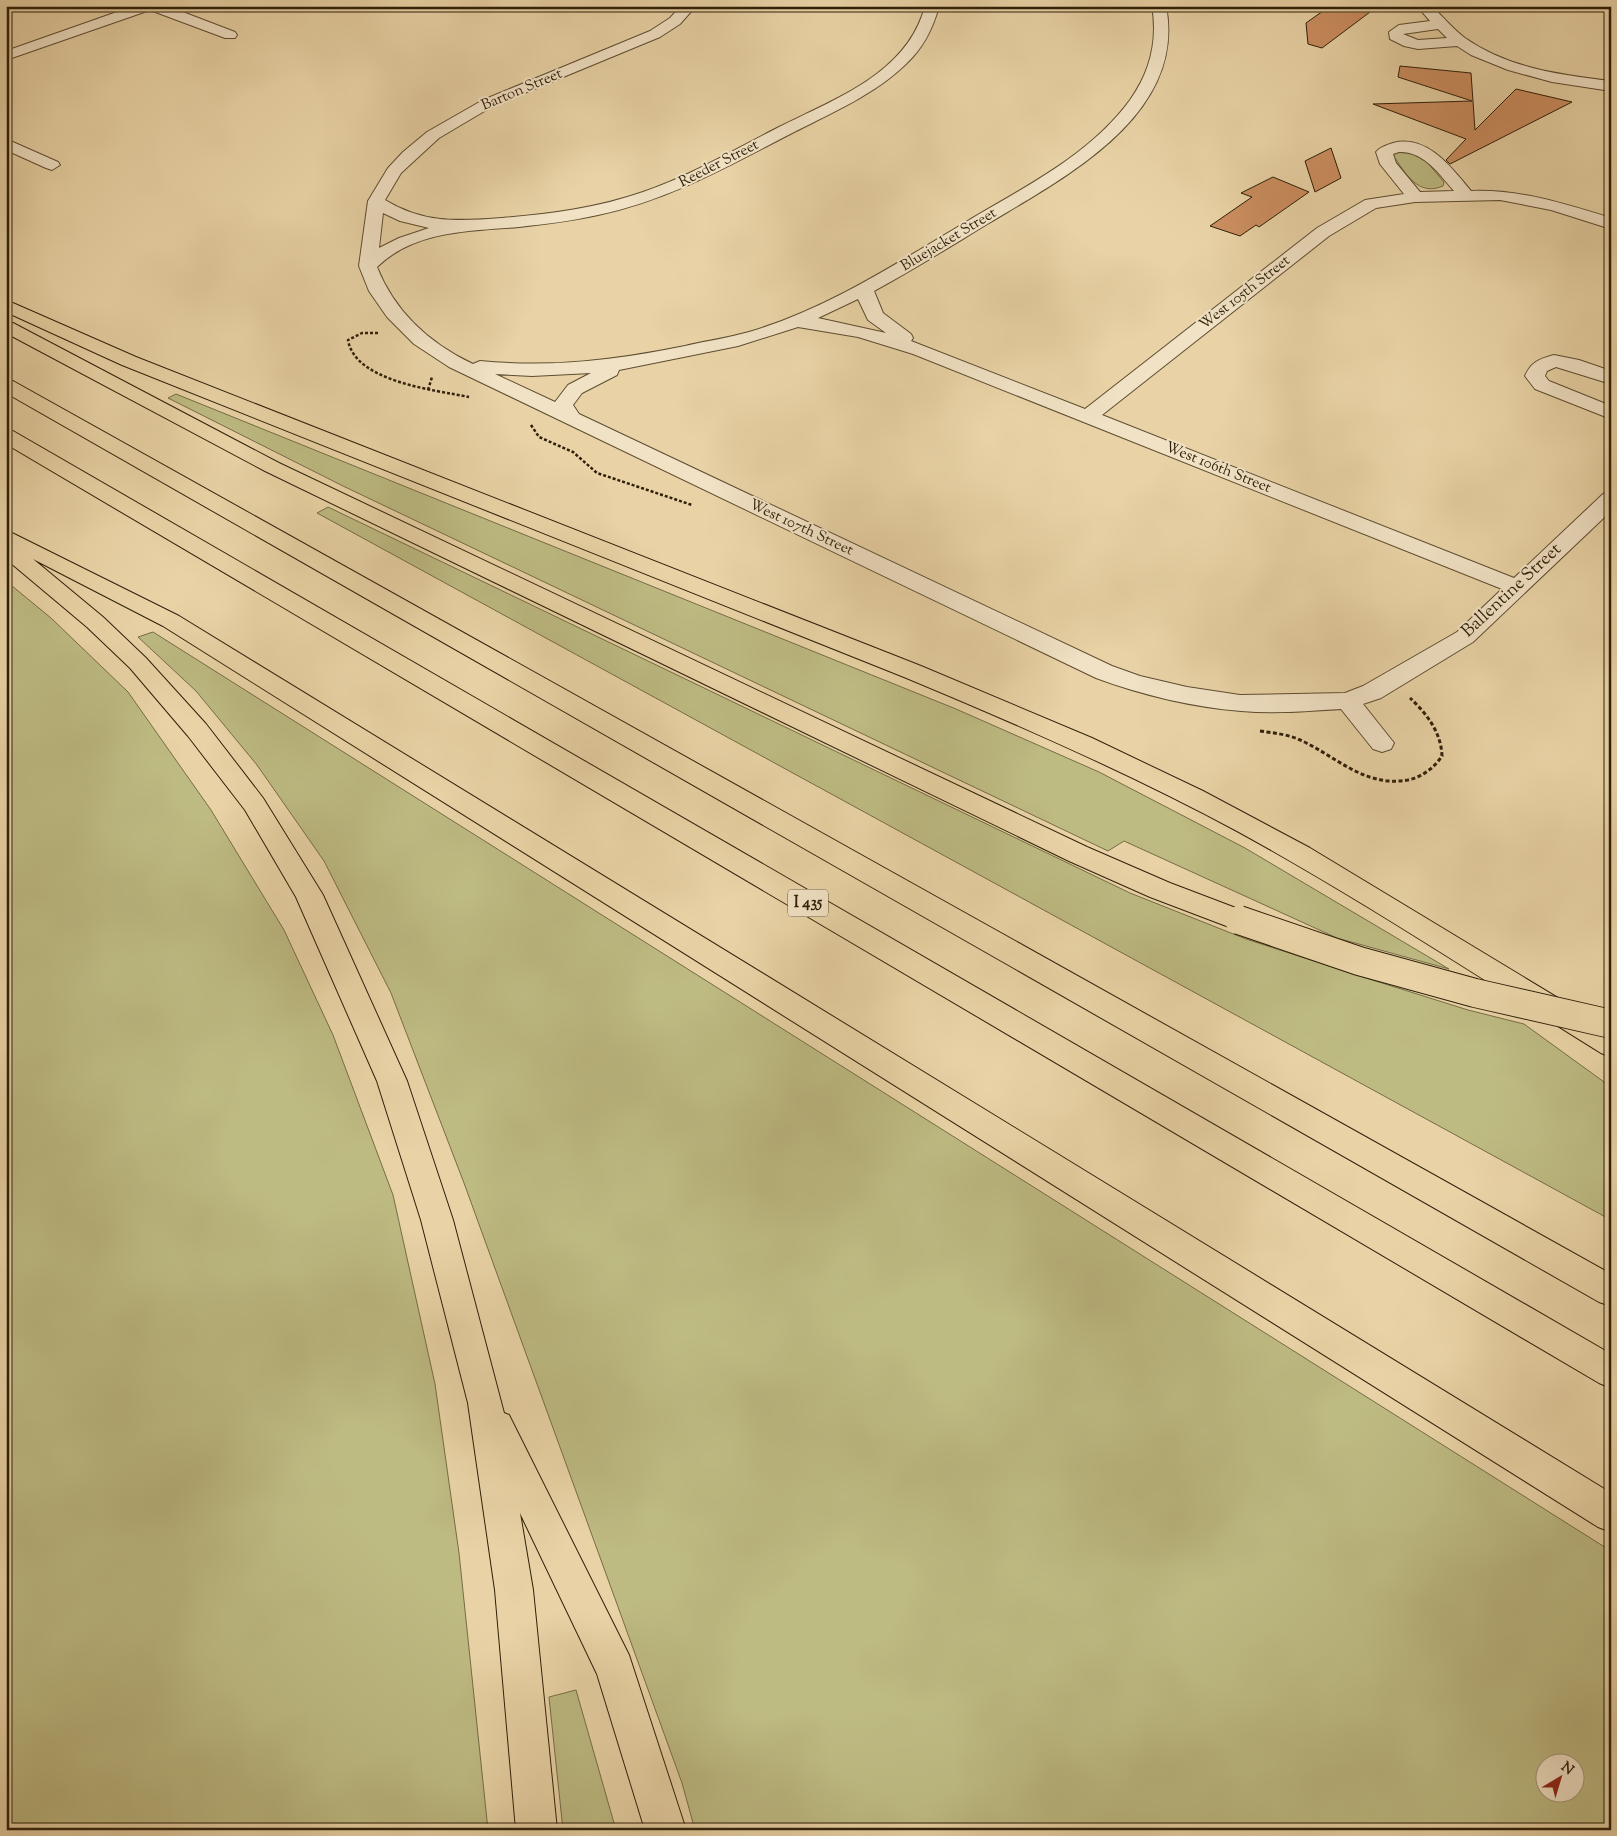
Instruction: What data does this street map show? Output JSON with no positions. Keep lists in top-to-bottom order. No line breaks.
{"streets":{"highway":["I 435"],"street":["Barton Street","Reeder Street","Bluejacket Street","West 105th Street","West 106th Street","West 107th Street","Ballentine Street"]},"crossings":[["Barton Street","Reeder Street"],["Barton Street","West 107th Street"],["Reeder Street","West 107th Street"],["Bluejacket Street","West 106th Street"],["Bluejacket Street","West 107th Street"],["West 105th Street","West 106th Street"],["West 106th Street","Ballentine Street"],["West 107th Street","Ballentine Street"]],"north":"top right"}
